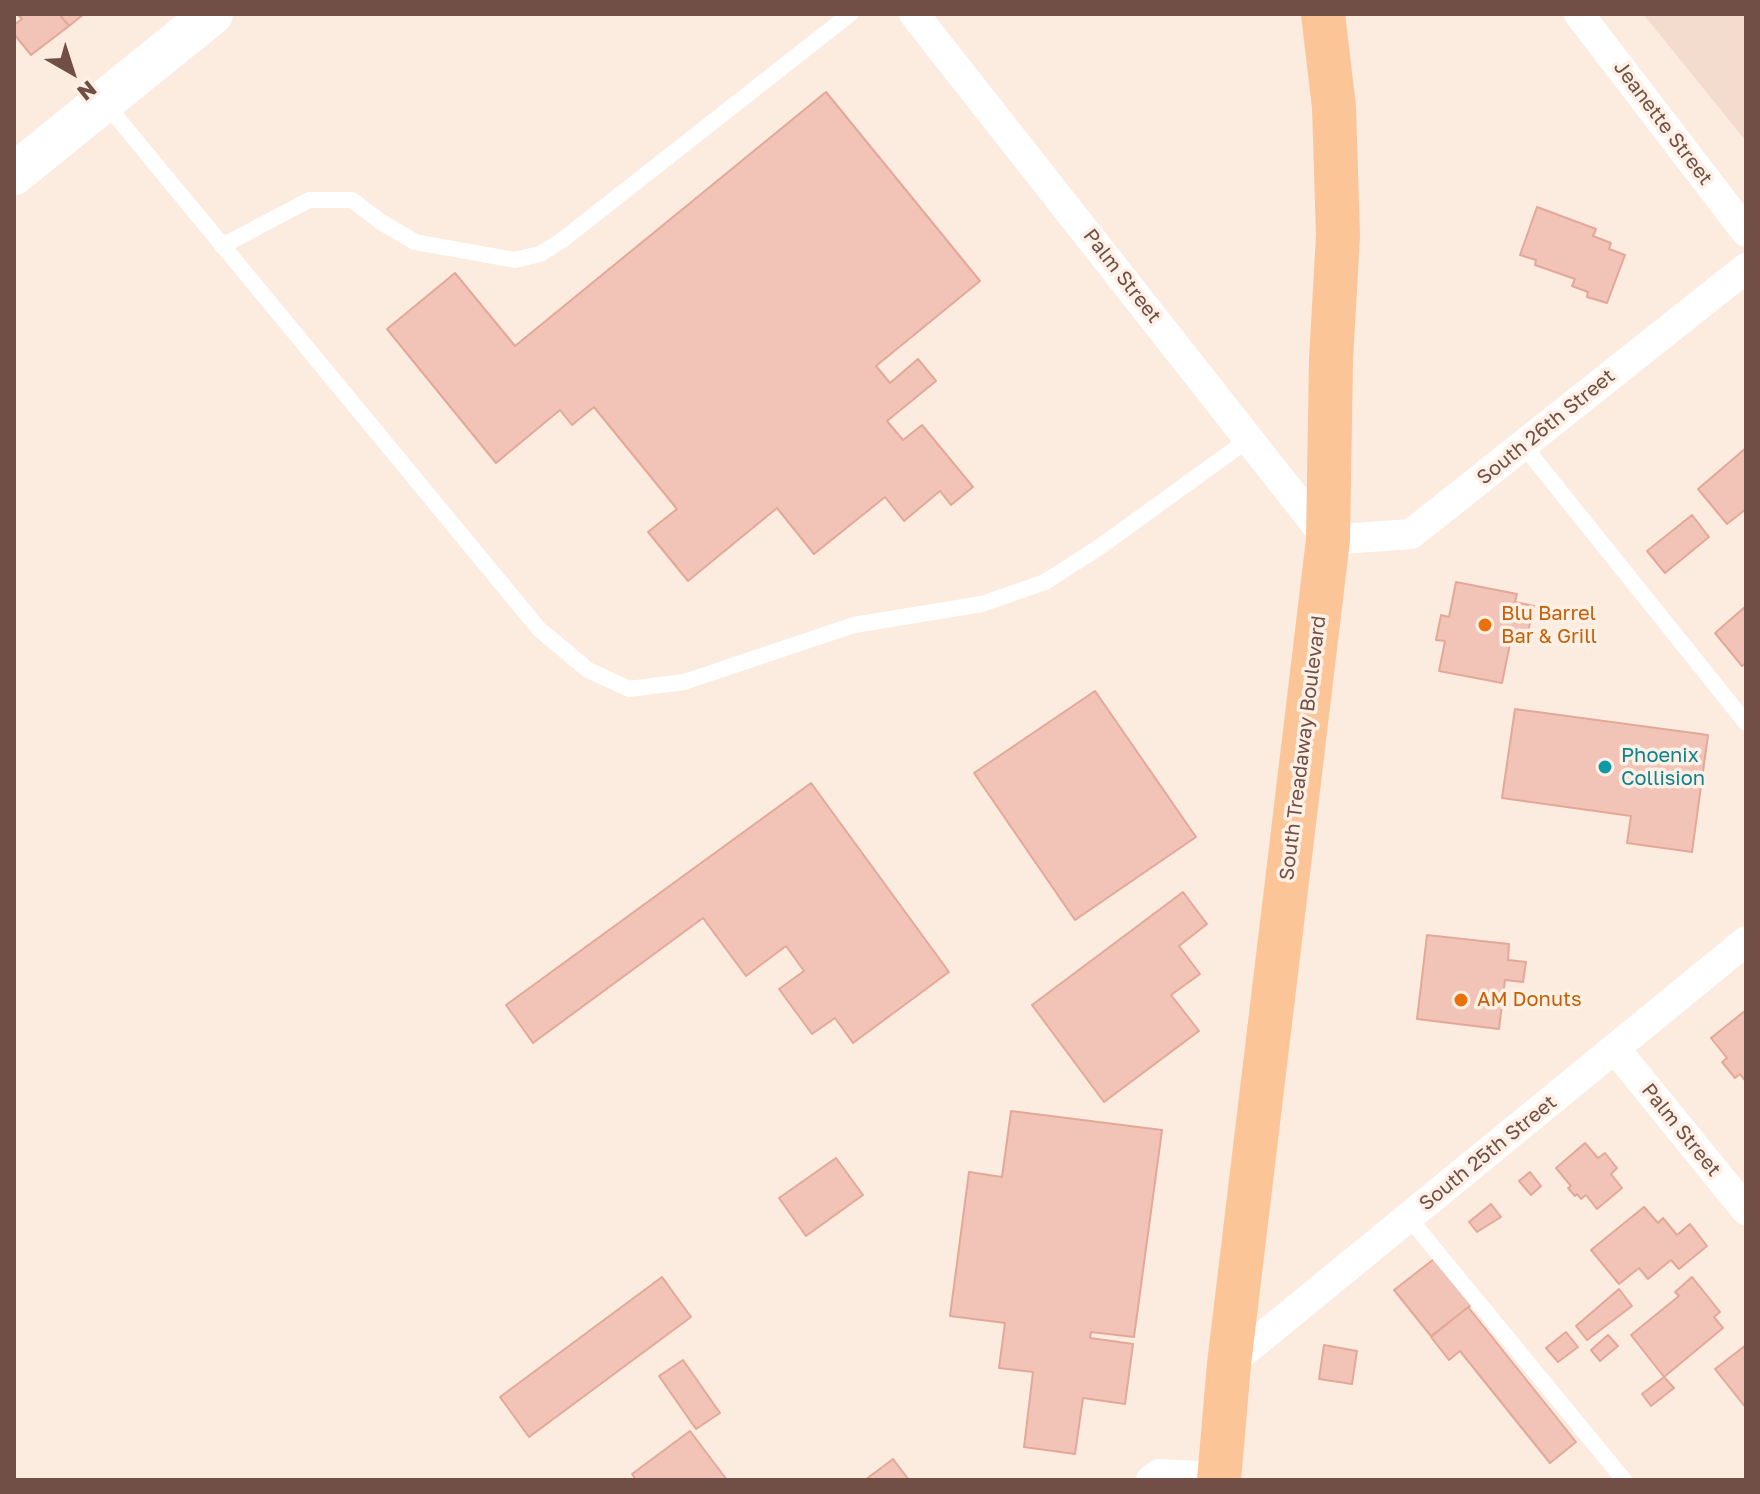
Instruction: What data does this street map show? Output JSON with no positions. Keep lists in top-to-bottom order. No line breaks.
{"streets":{"main road":["South Treadaway Boulevard"],"street":["Jeanette Street","Palm Street","South 26th Street","South 25th Street"]},"crossings":[["Palm Street","South 26th Street"],["Palm Street","South Treadaway Boulevard"],["Palm Street","South 25th Street"],["South 26th Street","South Treadaway Boulevard"],["South Treadaway Boulevard","South 25th Street"]],"places":["Blu Barrel Bar & Grill","Phoenix Collision","AM Donuts"],"north":"bottom right"}
